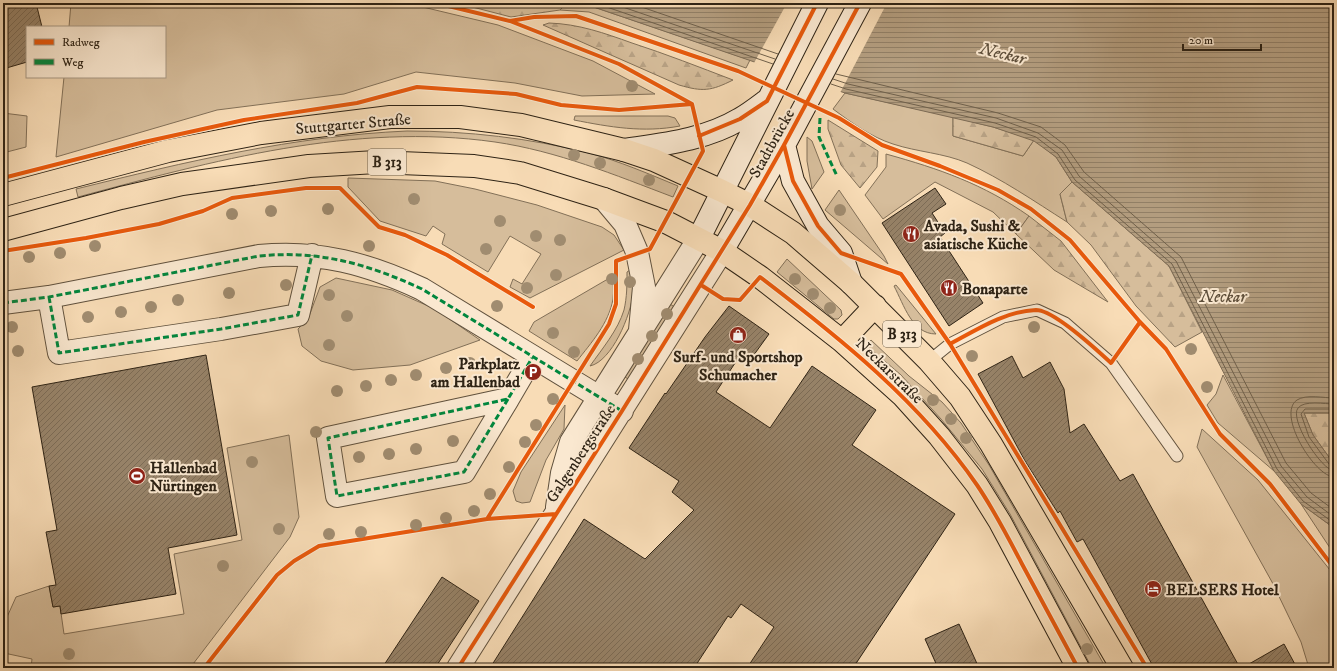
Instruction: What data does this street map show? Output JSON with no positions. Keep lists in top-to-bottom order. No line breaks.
{"streets":{"main road":["Stuttgarter Straße","B 313","Neckarstraße"],"street":["Stadtbrücke","Galgenbergstraße"]},"crossings":[["Stuttgarter Straße","Stadtbrücke"],["Stuttgarter Straße","Neckarstraße"],["Stadtbrücke","B 313"],["Stadtbrücke","Neckarstraße"],["Stadtbrücke","Galgenbergstraße"],["B 313","Neckarstraße"],["B 313","Galgenbergstraße"],["Neckarstraße","Galgenbergstraße"]],"water":["Neckar"],"places":{"restaurant":["Avada, Sushi & asiatische Küche","Bonaparte"],"shop":["Surf- und Sportshop Schumacher"],"parking":["Parkplatz am Hallenbad"],"sports":["Hallenbad Nürtingen"],"hotel":["BELSERS Hotel"]},"legend":["Radweg","Weg"],"scale_bar":"20 m"}
